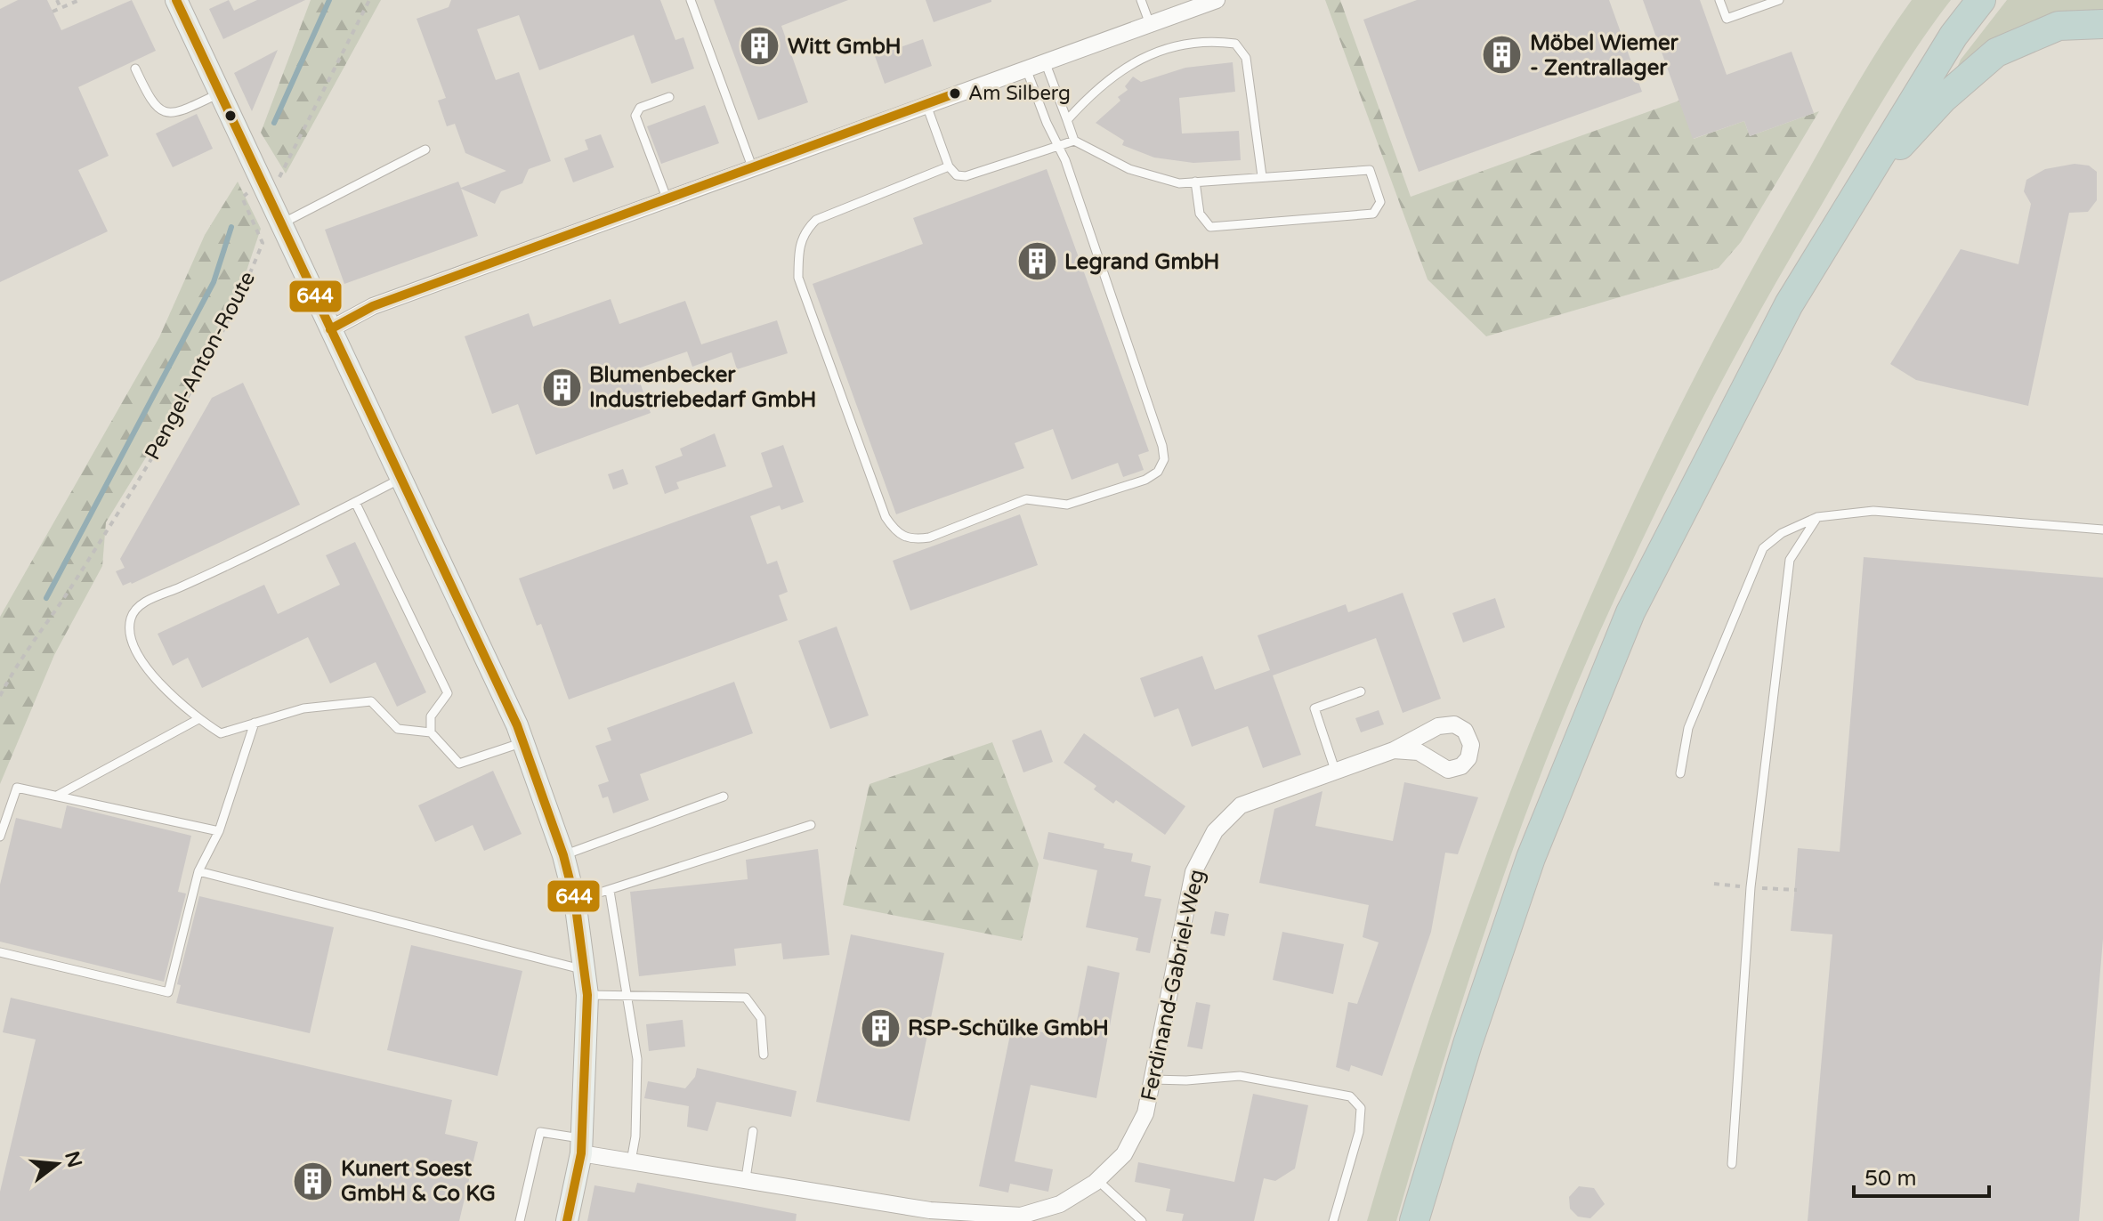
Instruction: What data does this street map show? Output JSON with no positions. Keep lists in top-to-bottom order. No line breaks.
{"streets":{"street":["Ferdinand-Gabriel-Weg"],"path":["Pengel-Anton-Route"]},"places":{"building":["Witt GmbH","Möbel Wiemer - Zentrallager","Legrand GmbH","Blumenbecker Industriebedarf GmbH","RSP-Schülke GmbH","Kunert Soest GmbH & Co KG"],"other":["Am Silberg"]},"lines":["transit line 644"],"scale_bar":"50 m","north":"right"}
